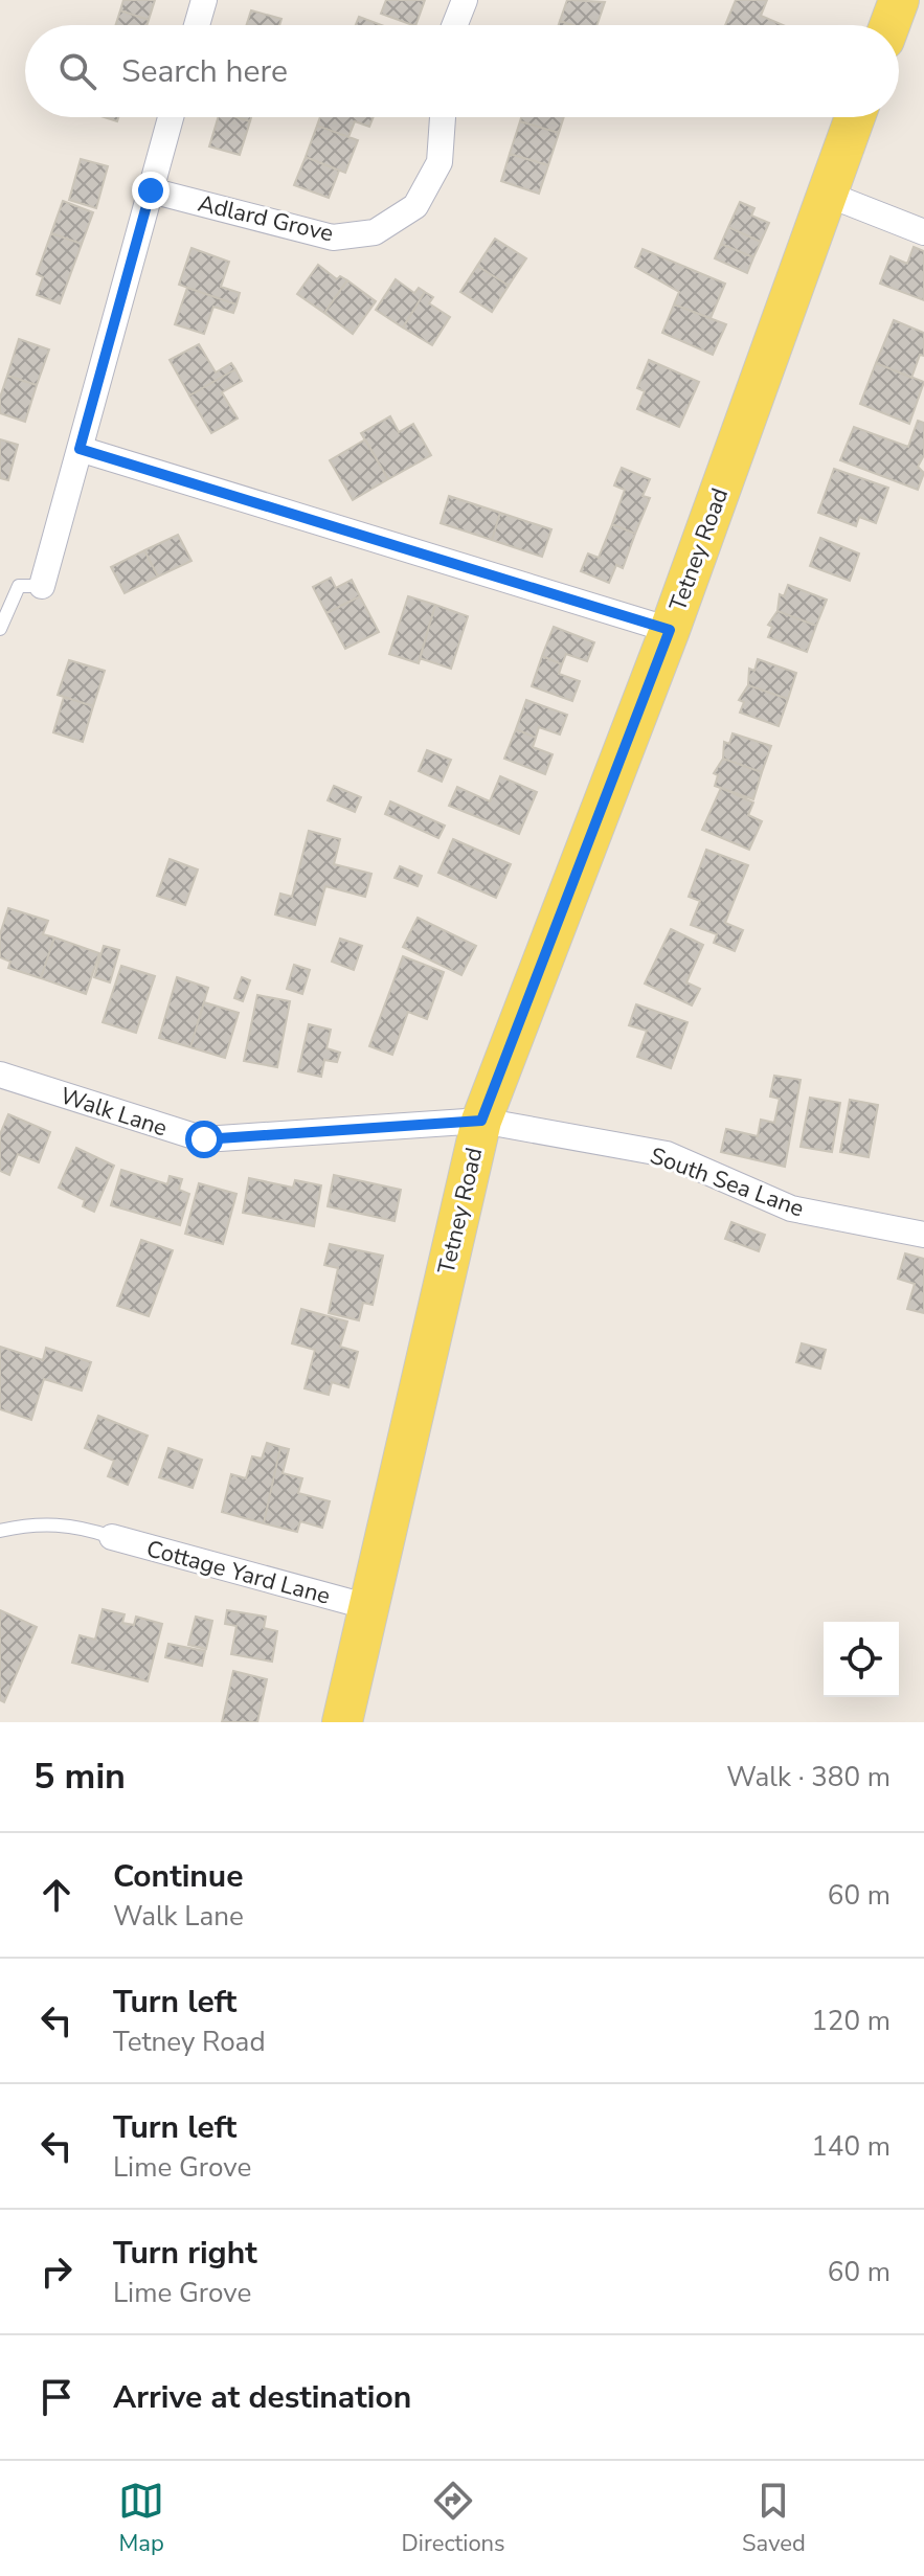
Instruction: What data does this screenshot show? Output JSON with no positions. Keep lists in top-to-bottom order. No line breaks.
{"streets":{"main road":["Tetney Road"],"street":["Adlard Grove","Walk Lane","South Sea Lane","Cottage Yard Lane"]},"crossings":[["Tetney Road","Walk Lane"],["Tetney Road","South Sea Lane"],["Tetney Road","Cottage Yard Lane"],["Walk Lane","South Sea Lane"]],"page":{"search":"Search here","heading":["5 min","Walk · 380 m"],"list":[["Continue","Walk Lane","60 m"],["Turn left","Tetney Road","120 m"],["Turn left","Lime Grove","140 m"],["Turn right","Lime Grove","60 m"],"Arrive at destination"],"nav":["Map","Directions","Saved"]}}
